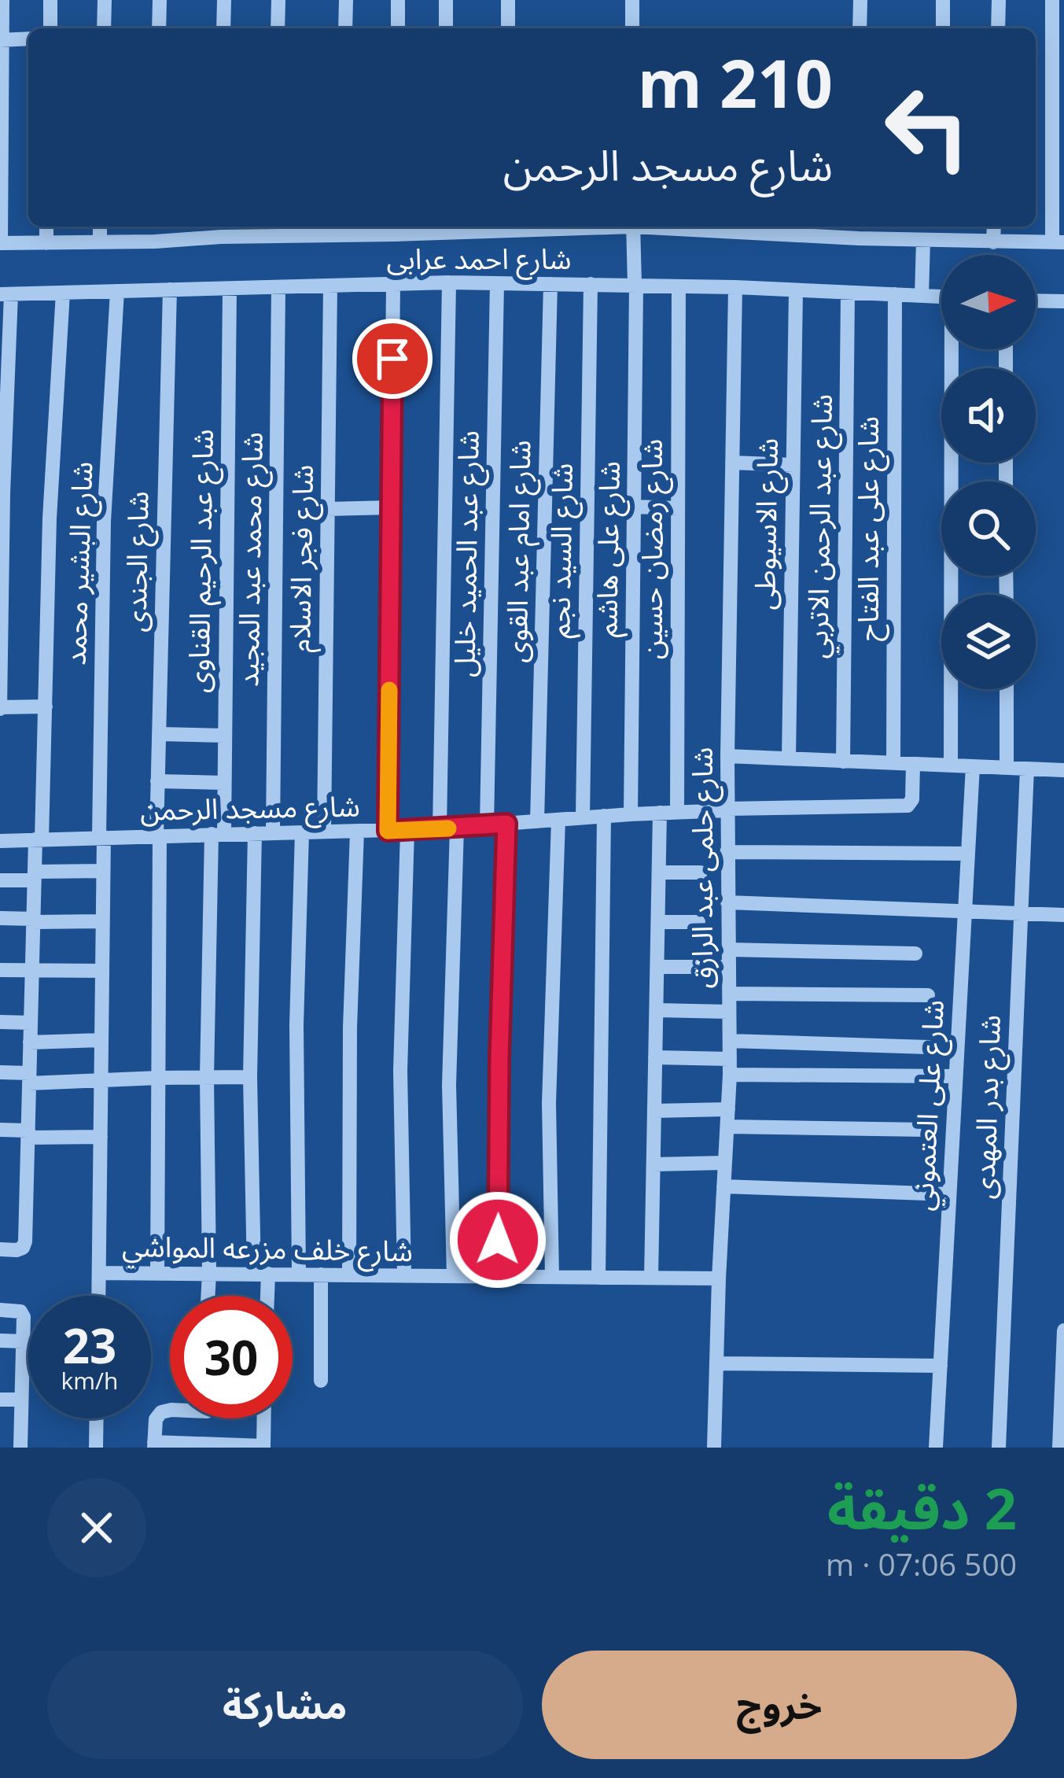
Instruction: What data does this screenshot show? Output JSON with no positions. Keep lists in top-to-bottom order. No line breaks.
{"streets":{"street":["شارع احمد عرابى","شارع الاسيوطى","شارع عبد الرحمن الاتربي","شارع على عبد الفتاح","شارع على هاشم","شارع رمضان حسين","شارع السيد نجم","شارع امام عبد القوى","شارع عبد الحميد خليل","شارع فجر الاسلام","شارع محمد عبد المجيد","شارع عبد الرحيم القناوى","شارع الجندى","شارع البشير محمد","شارع مسجد الرحمن","شارع حلمى عبد الرازق","شارع على العتموني","شارع بدر المهدى","شارع خلف مزرعه المواشي"]},"crossings":[["شارع احمد عرابى","شارع الاسيوطى"],["شارع احمد عرابى","شارع عبد الرحمن الاتربي"],["شارع احمد عرابى","شارع على عبد الفتاح"],["شارع احمد عرابى","شارع على هاشم"],["شارع احمد عرابى","شارع رمضان حسين"],["شارع احمد عرابى","شارع السيد نجم"],["شارع احمد عرابى","شارع امام عبد القوى"],["شارع احمد عرابى","شارع عبد الحميد خليل"],["شارع احمد عرابى","شارع فجر الاسلام"],["شارع احمد عرابى","شارع محمد عبد المجيد"],["شارع احمد عرابى","شارع عبد الرحيم القناوى"],["شارع احمد عرابى","شارع الجندى"],["شارع احمد عرابى","شارع البشير محمد"],["شارع احمد عرابى","شارع حلمى عبد الرازق"],["شارع على هاشم","شارع مسجد الرحمن"],["شارع رمضان حسين","شارع مسجد الرحمن"],["شارع السيد نجم","شارع مسجد الرحمن"],["شارع امام عبد القوى","شارع مسجد الرحمن"],["شارع عبد الحميد خليل","شارع مسجد الرحمن"],["شارع فجر الاسلام","شارع مسجد الرحمن"],["شارع محمد عبد المجيد","شارع مسجد الرحمن"],["شارع عبد الرحيم القناوى","شارع مسجد الرحمن"],["شارع عبد الرحيم القناوى","شارع خلف مزرعه المواشي"],["شارع الجندى","شارع مسجد الرحمن"],["شارع الجندى","شارع خلف مزرعه المواشي"],["شارع البشير محمد","شارع مسجد الرحمن"],["شارع البشير محمد","شارع خلف مزرعه المواشي"],["شارع مسجد الرحمن","شارع حلمى عبد الرازق"],["شارع حلمى عبد الرازق","شارع خلف مزرعه المواشي"]],"north":"right","page":{"turn":["210 m","شارع مسجد الرحمن"],"speed":"23 km/h","limit":"30","heading":["2 دقيقة","500 m · 07:06"],"buttons":["خروج","مشاركة"]}}
